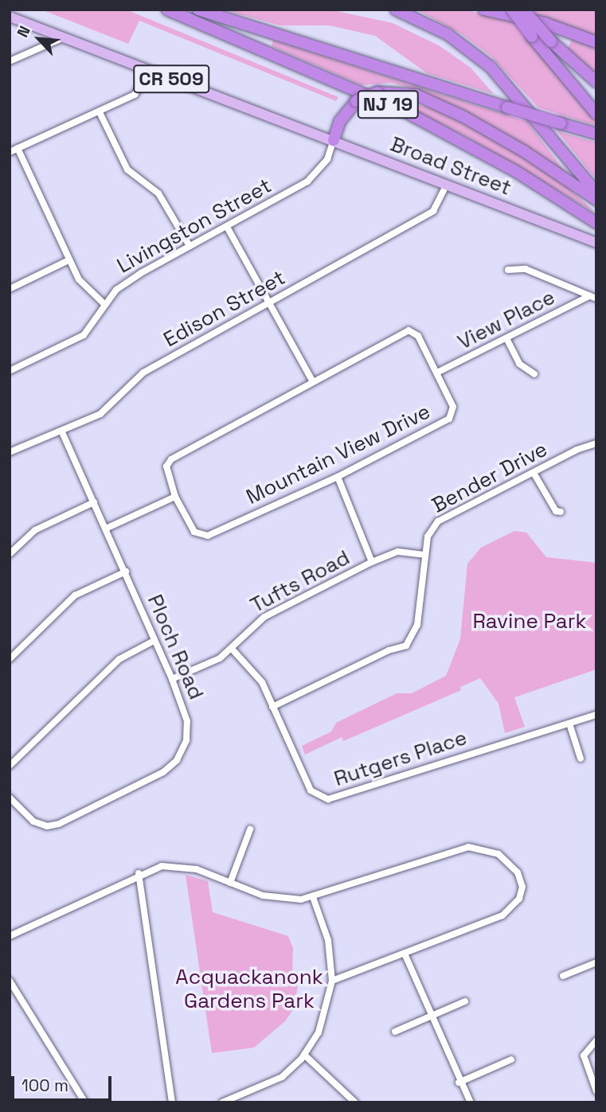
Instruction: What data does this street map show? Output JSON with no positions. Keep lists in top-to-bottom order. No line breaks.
{"streets":{"highway":["NJ 19"],"main road":["CR 509","Broad Street"],"street":["Livingston Street","Edison Street","View Place","Mountain View Drive","Bender Drive","Tufts Road","Ploch Road","Rutgers Place"]},"crossings":[["Broad Street","Livingston Street"],["Broad Street","Edison Street"],["Edison Street","Ploch Road"],["View Place","Mountain View Drive"],["Bender Drive","Tufts Road"],["Bender Drive","Rutgers Place"],["Tufts Road","Ploch Road"],["Tufts Road","Rutgers Place"]],"parks":["Ravine Park","Acquackanonk Gardens Park"],"scale_bar":"100 m","north":"top left"}
